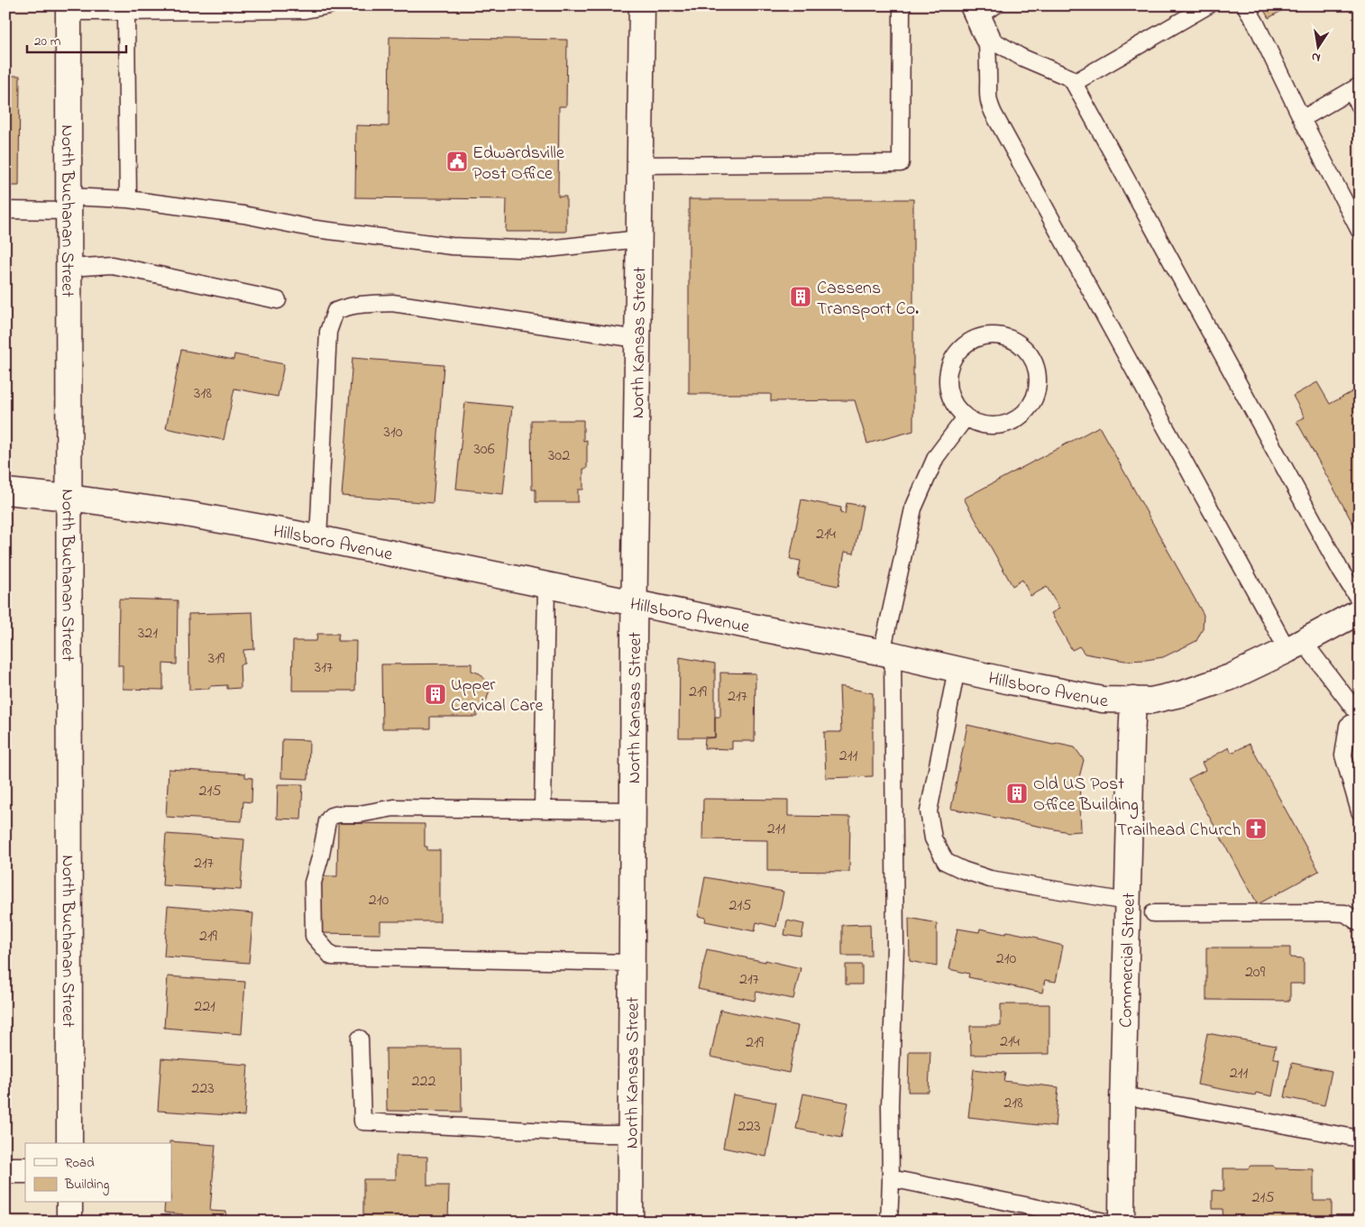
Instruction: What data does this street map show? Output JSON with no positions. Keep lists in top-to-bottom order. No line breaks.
{"streets":{"street":["North Buchanan Street","North Kansas Street","Hillsboro Avenue","Commercial Street"]},"crossings":[["North Buchanan Street","Hillsboro Avenue"],["North Kansas Street","Hillsboro Avenue"],["Hillsboro Avenue","Commercial Street"]],"places":{"public building":["Edwardsville Post Office"],"building":["Cassens Transport Co.","Upper Cervical Care","Old US Post Office Building"],"church":["Trailhead Church"]},"house_numbers":["318","310","306","302","214","321","319","317","219","217","211","215","211","217","210","215","219","210","209","217","221","214","219","211","222","223","218","223","215"],"legend":["Road","Building"],"scale_bar":"20 m","north":"bottom"}
